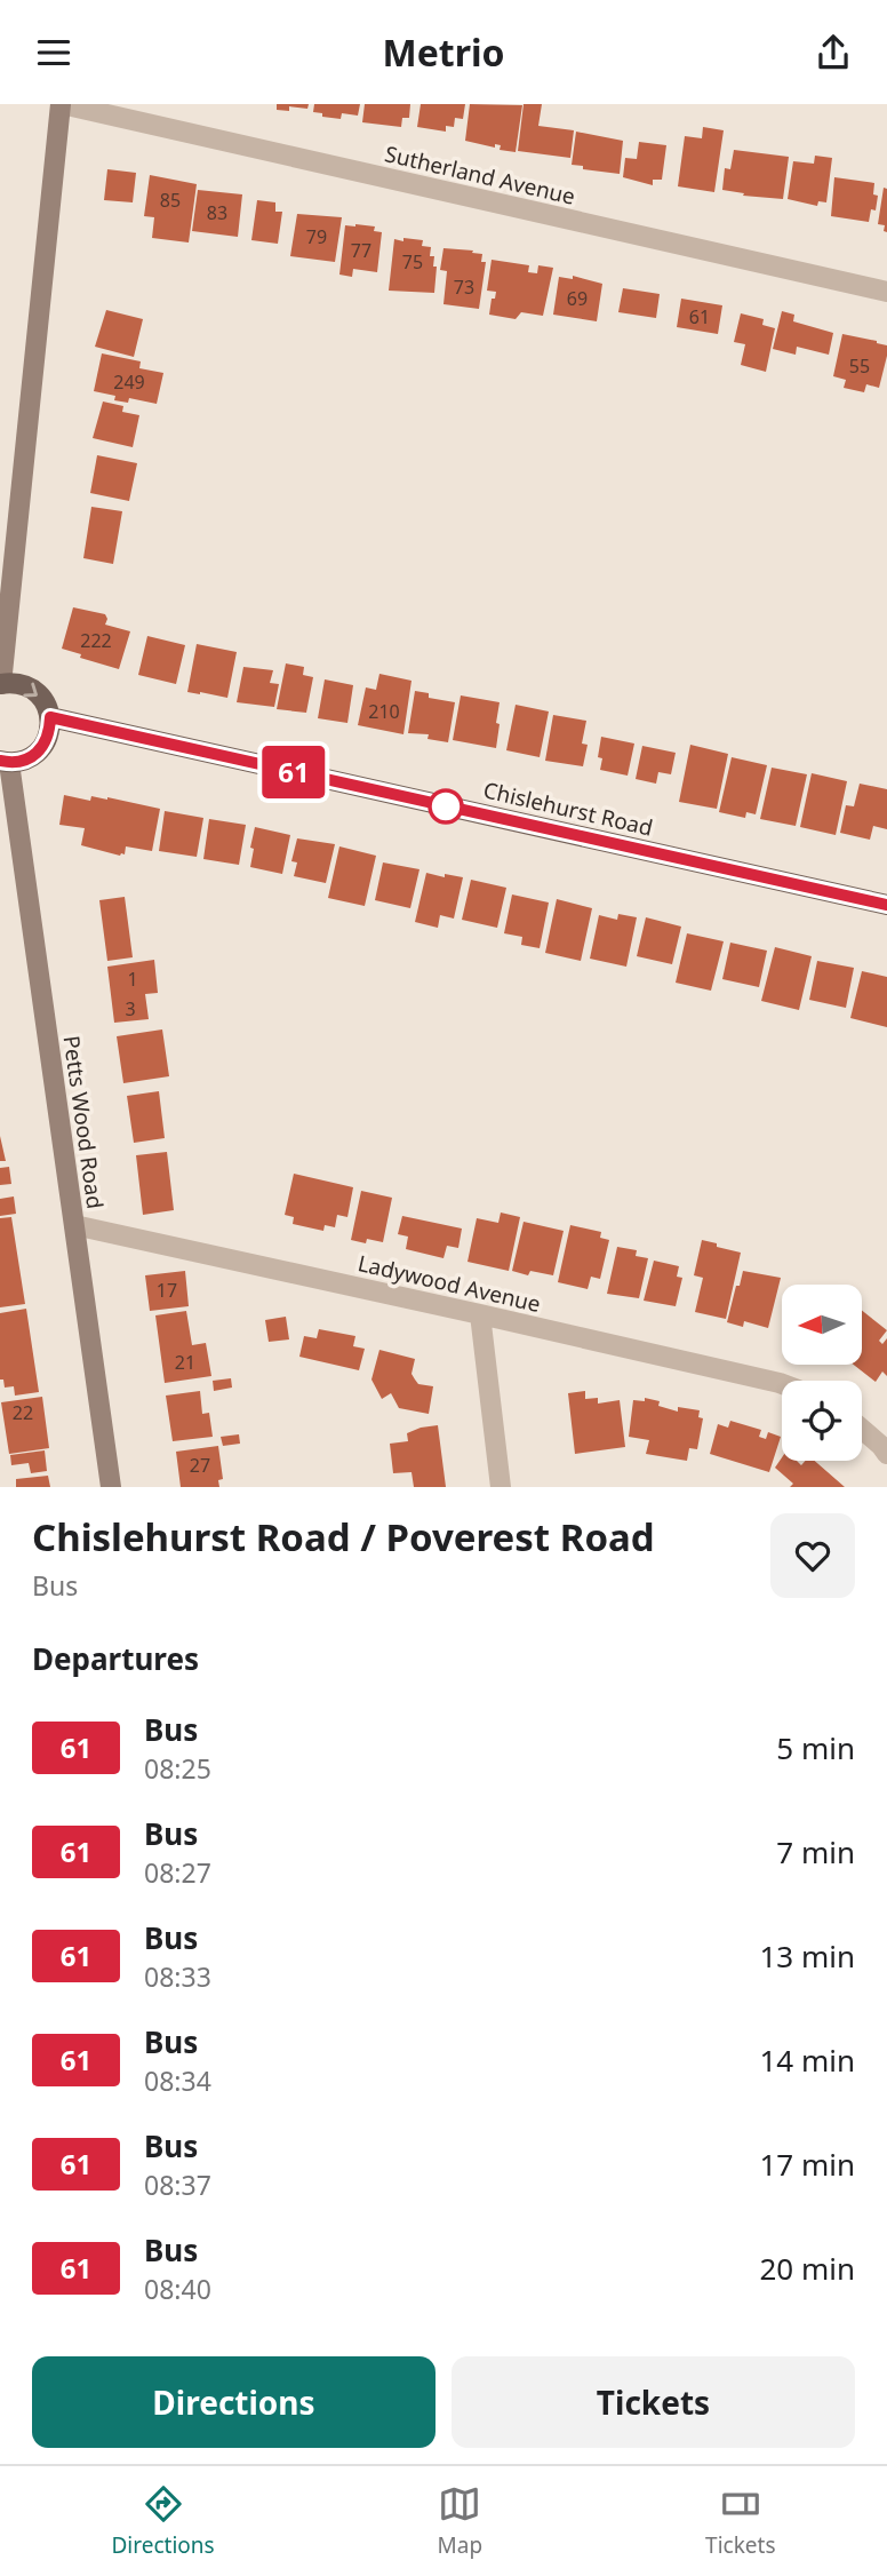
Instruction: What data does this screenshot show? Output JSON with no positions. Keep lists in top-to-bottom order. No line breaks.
{"streets":{"main road":["Chislehurst Road"],"street":["Sutherland Avenue","Petts Wood Road","Ladywood Avenue"]},"crossings":[["Petts Wood Road","Ladywood Avenue"]],"lines":["bus line 61"],"house_numbers":["85","83","79","77","75","73","69","61","55","249","222","210","1","3","17","21","22","27"],"north":"left","page":{"header":"Metrio","on_map":"61","heading":[["Chislehurst Road / Poverest Road","Bus"],"Departures"],"list":[{"mark":"61","name":"Bus","note":"08:25","value":"5 min"},{"mark":"61","name":"Bus","note":"08:27","value":"7 min"},{"mark":"61","name":"Bus","note":"08:33","value":"13 min"},{"mark":"61","name":"Bus","note":"08:34","value":"14 min"},{"mark":"61","name":"Bus","note":"08:37","value":"17 min"},{"mark":"61","name":"Bus","note":"08:40","value":"20 min"}],"buttons":["Directions","Tickets"],"tabs":["Directions","Map","Tickets"]}}
